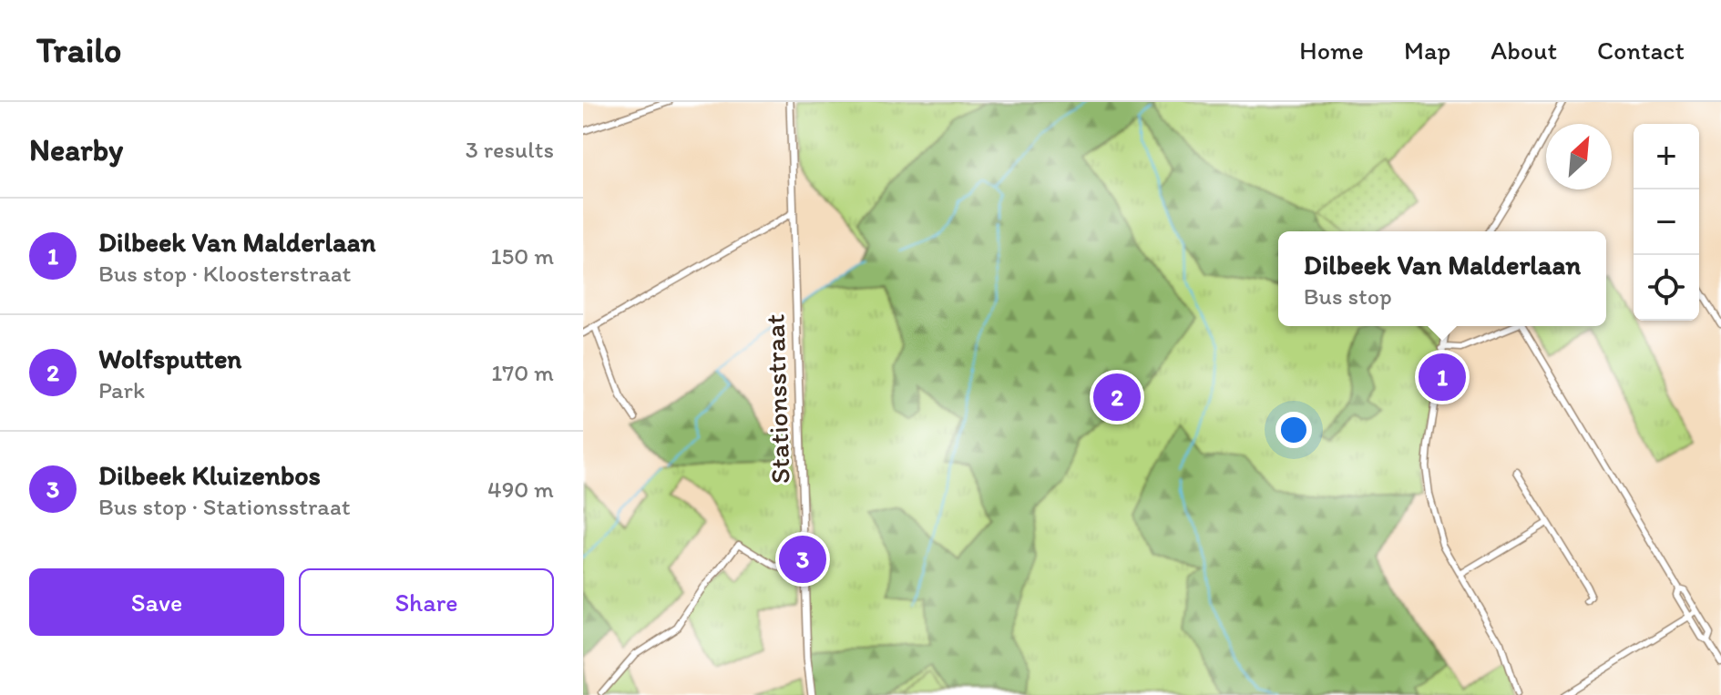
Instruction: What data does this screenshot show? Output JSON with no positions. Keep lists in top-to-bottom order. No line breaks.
{"streets":{"street":["Stationsstraat"]},"north":"top right","page":{"header":"Trailo","nav":["Home","Map","About","Contact"],"heading":["Nearby","3 results"],"map_buttons":["+","−"],"list":[{"mark":"1","name":"Dilbeek Van Malderlaan","note":"Bus stop · Kloosterstraat","value":"150 m"},{"mark":"2","name":"Wolfsputten","note":"Park","value":"170 m"},{"mark":"3","name":"Dilbeek Kluizenbos","note":"Bus stop · Stationsstraat","value":"490 m"}],"popup":["Dilbeek Van Malderlaan","Bus stop"],"pins":["1","2","3"],"buttons":["Save","Share"]}}
